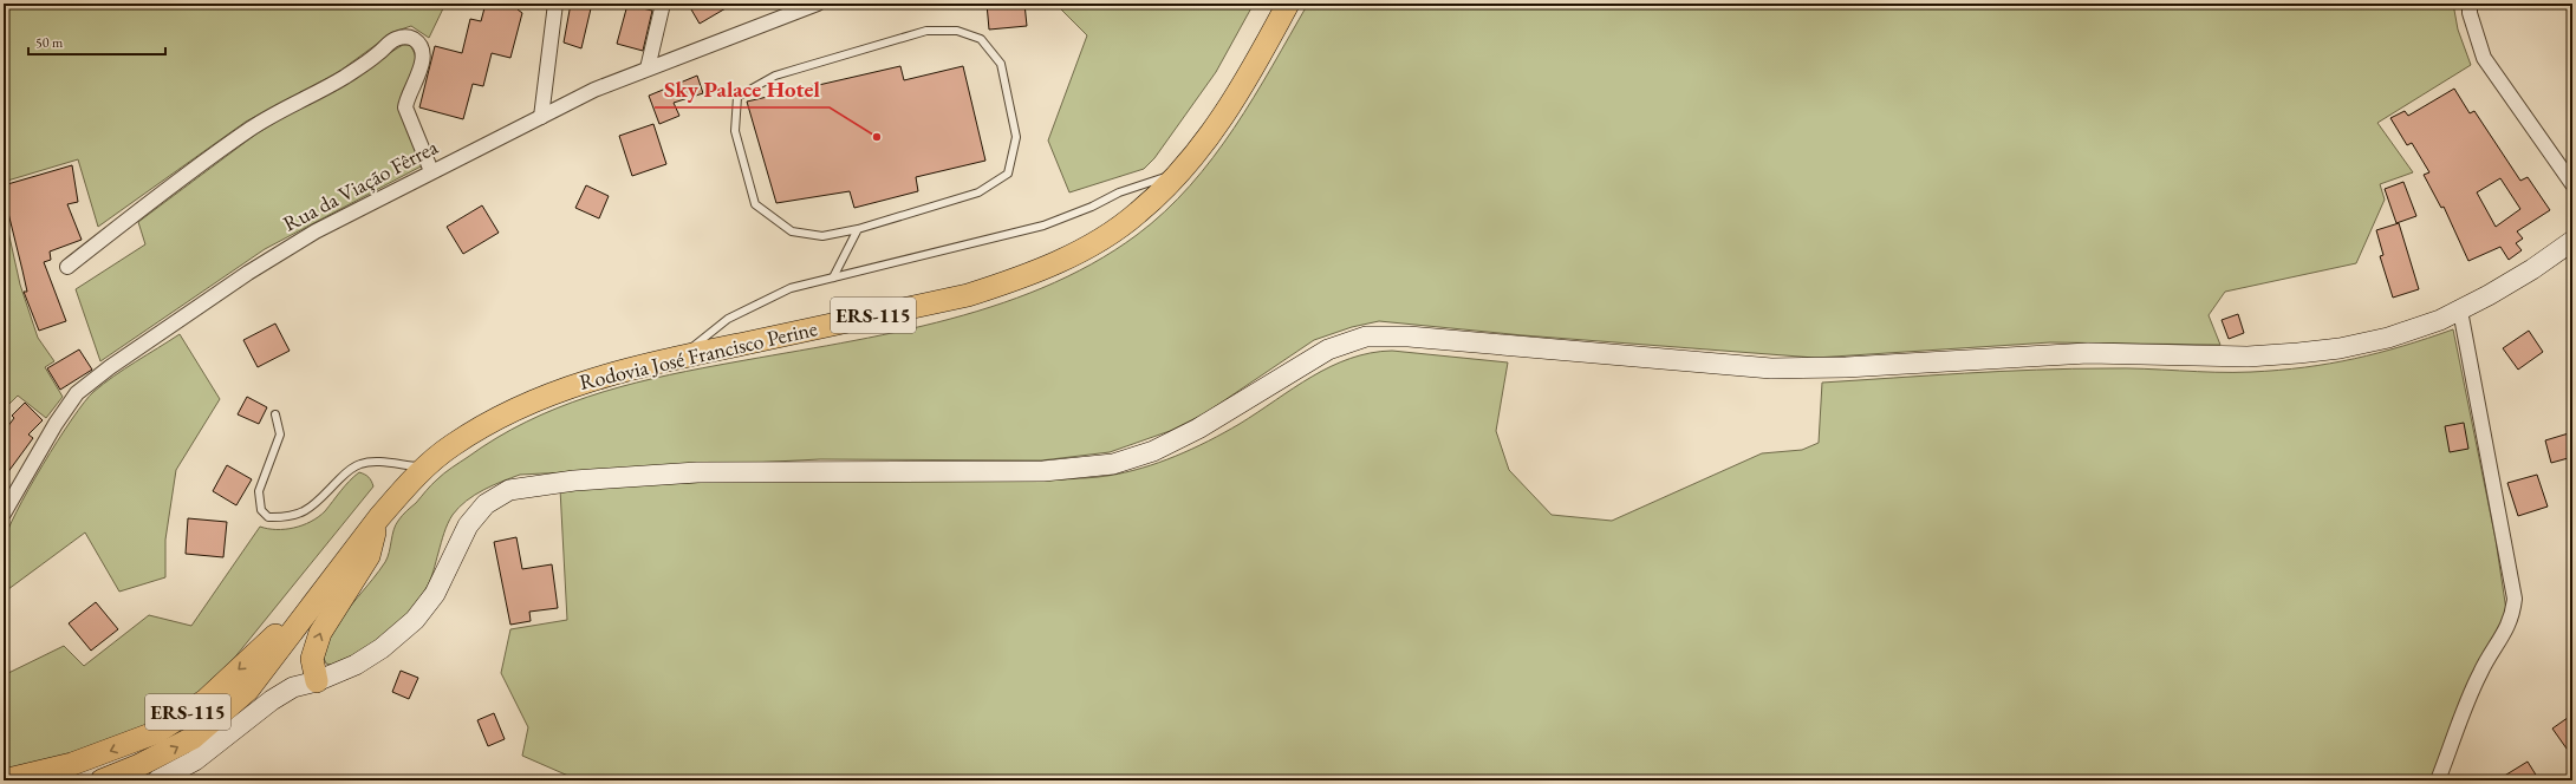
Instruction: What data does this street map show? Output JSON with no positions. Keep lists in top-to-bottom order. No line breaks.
{"streets":{"main road":["ERS-115","Rodovia José Francisco Perine"],"street":["Rua da Viação Fêrrea"]},"places":["Sky Palace Hotel"],"scale_bar":"50 m"}
